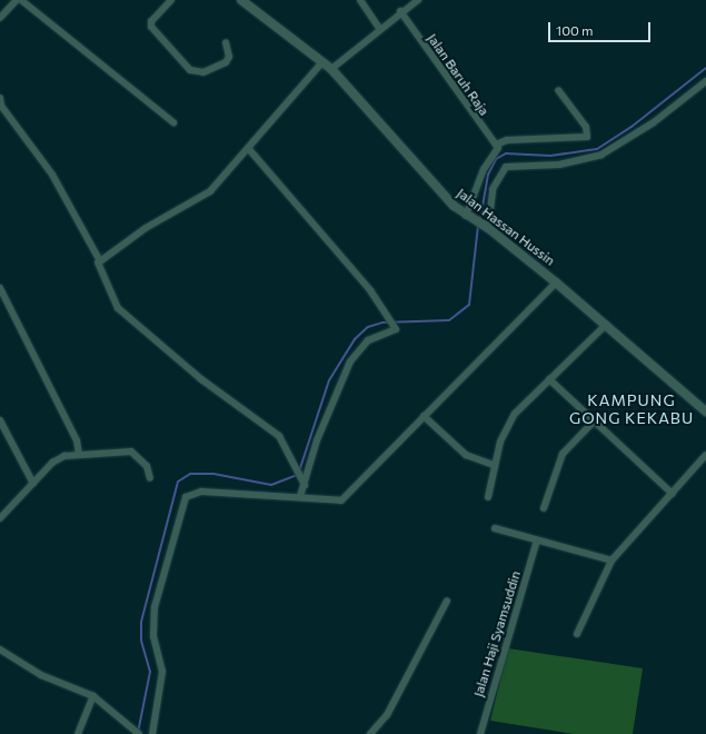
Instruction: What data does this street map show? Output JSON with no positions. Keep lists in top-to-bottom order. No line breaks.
{"streets":{"street":["Jalan Baruh Raja","Jalan Hassan Hussin","Jalan Haji Syamsuddin"]},"districts":["KAMPUNG GONG KEKABU"],"scale_bar":"100 m"}
